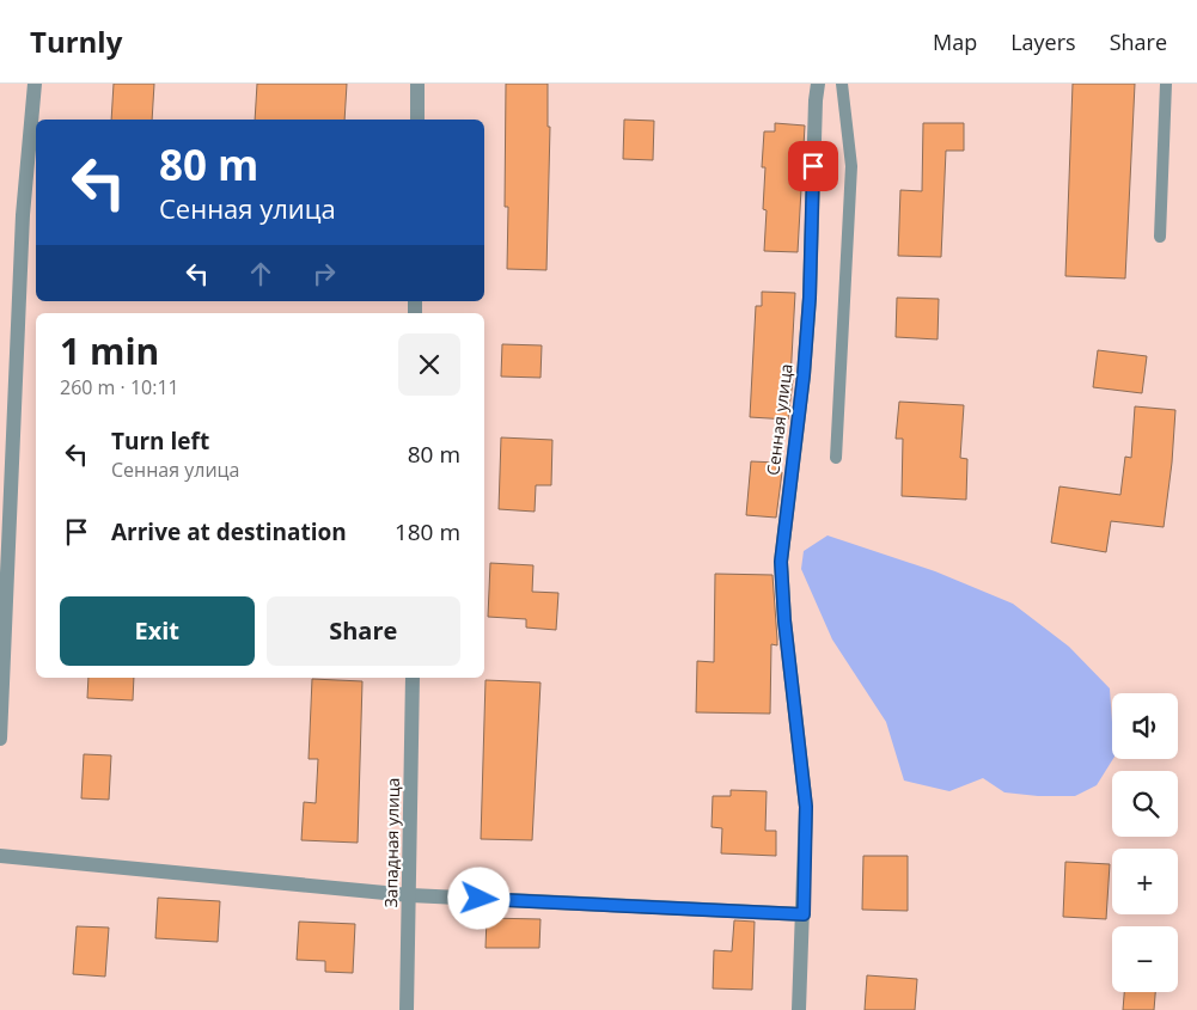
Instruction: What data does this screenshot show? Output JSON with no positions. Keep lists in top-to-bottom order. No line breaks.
{"streets":{"street":["Сенная улица","Западная улица"]},"page":{"header":"Turnly","nav":["Map","Layers","Share"],"turn":["80 m","Сенная улица"],"heading":["1 min","260 m · 10:11"],"list":[{"name":"Turn left","note":"Сенная улица","value":"80 m"},{"name":"Arrive at destination","value":"180 m"}],"buttons":["Exit","Share"],"map_buttons":["+","−"]}}
